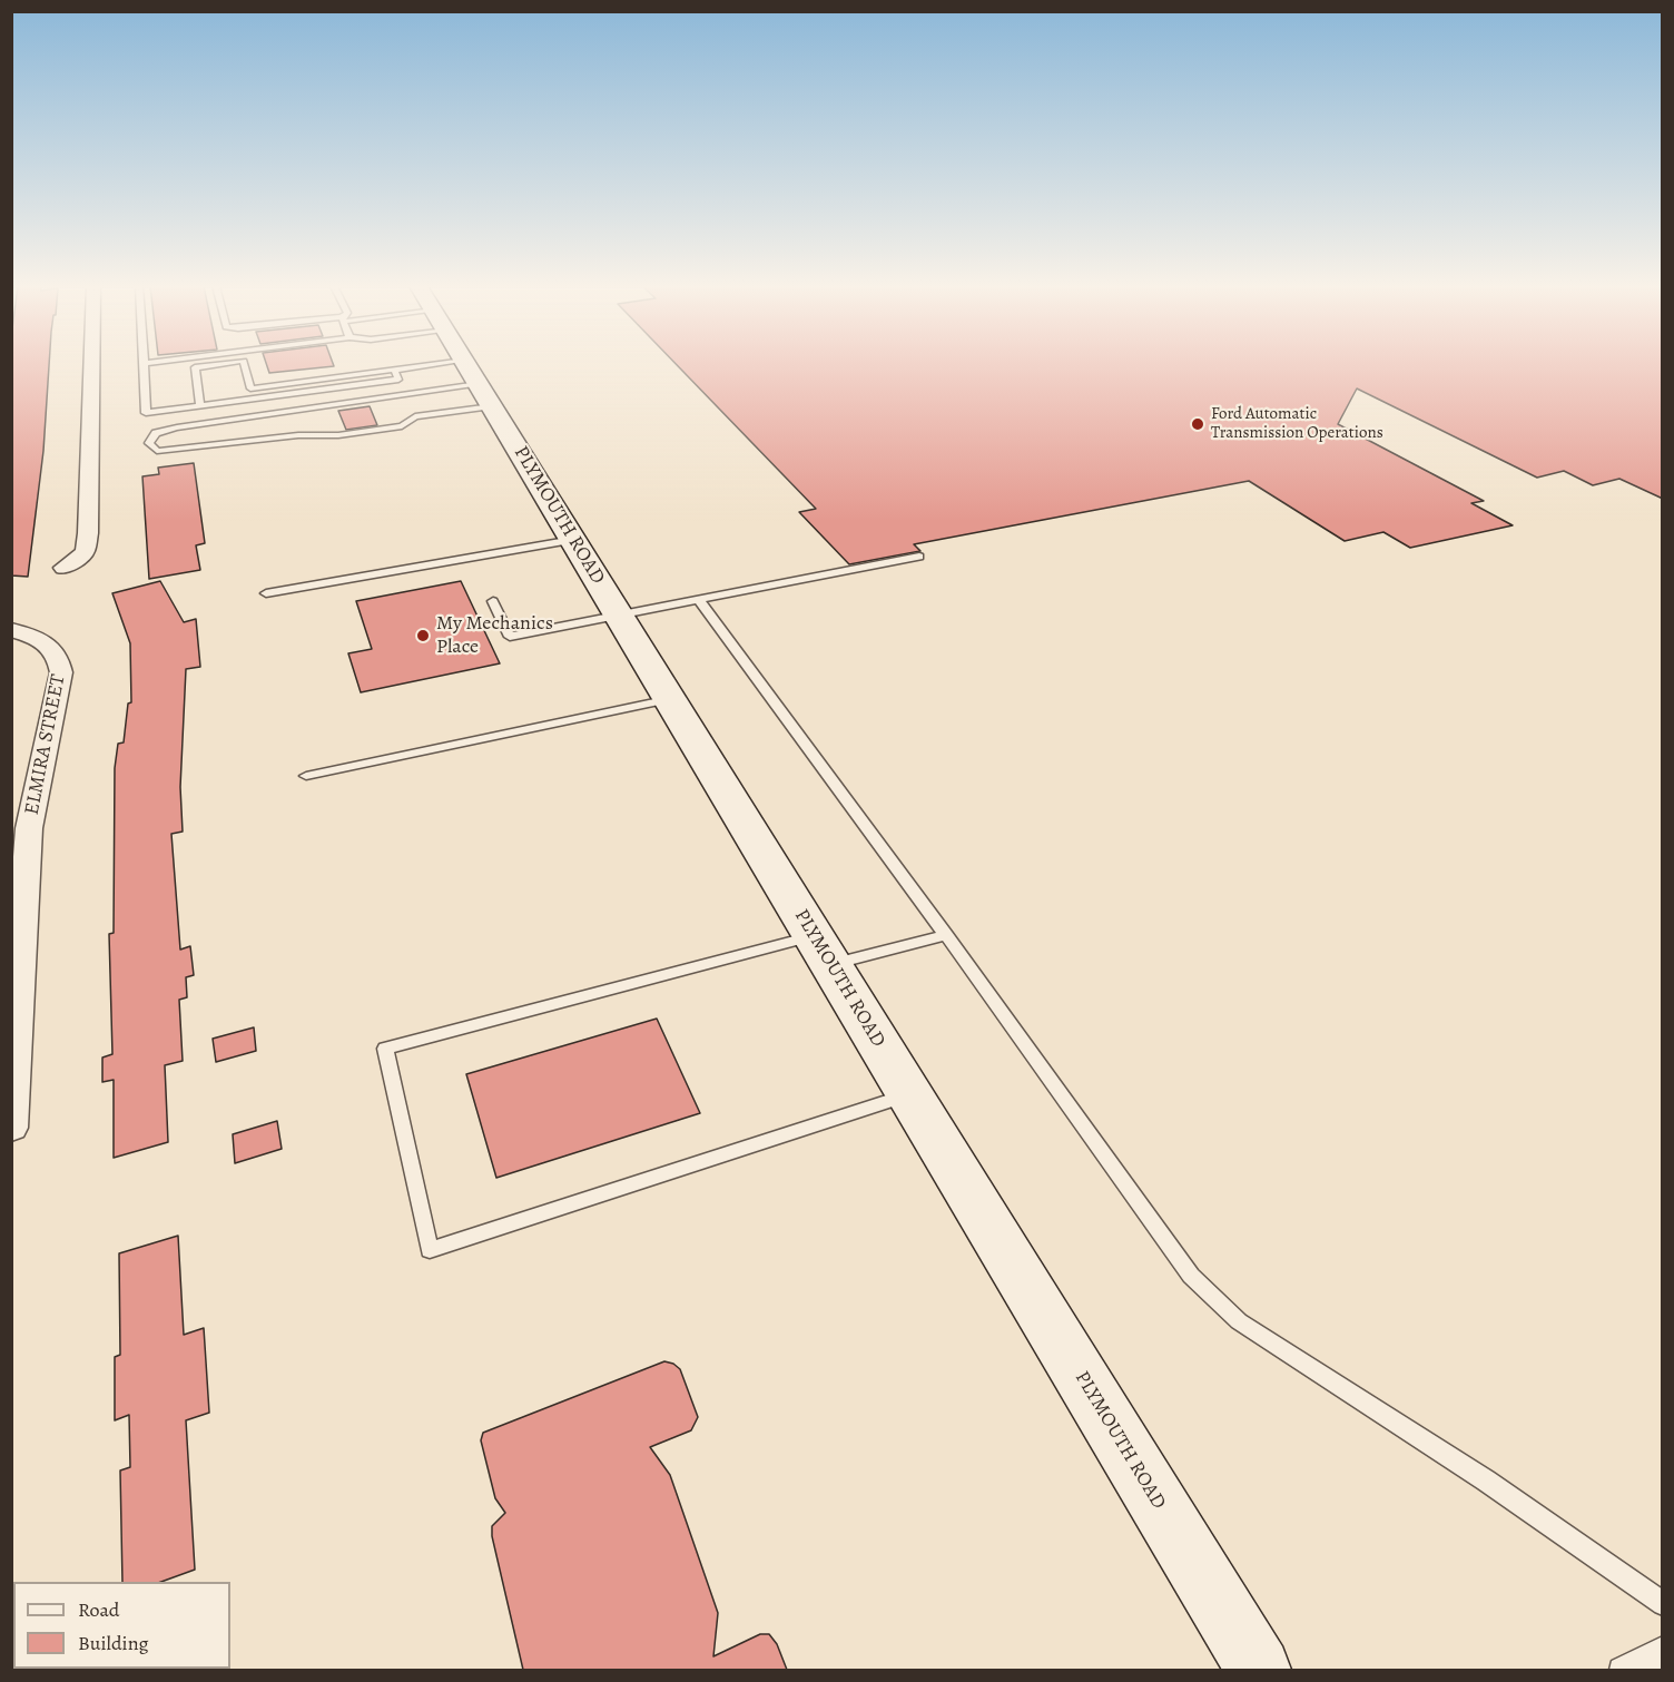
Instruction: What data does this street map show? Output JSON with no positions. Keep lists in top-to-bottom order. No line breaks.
{"streets":{"main road":["PLYMOUTH ROAD"],"street":["ELMIRA STREET"]},"places":["Ford Automatic Transmission Operations","My Mechanics Place"],"legend":["Road","Building"]}
